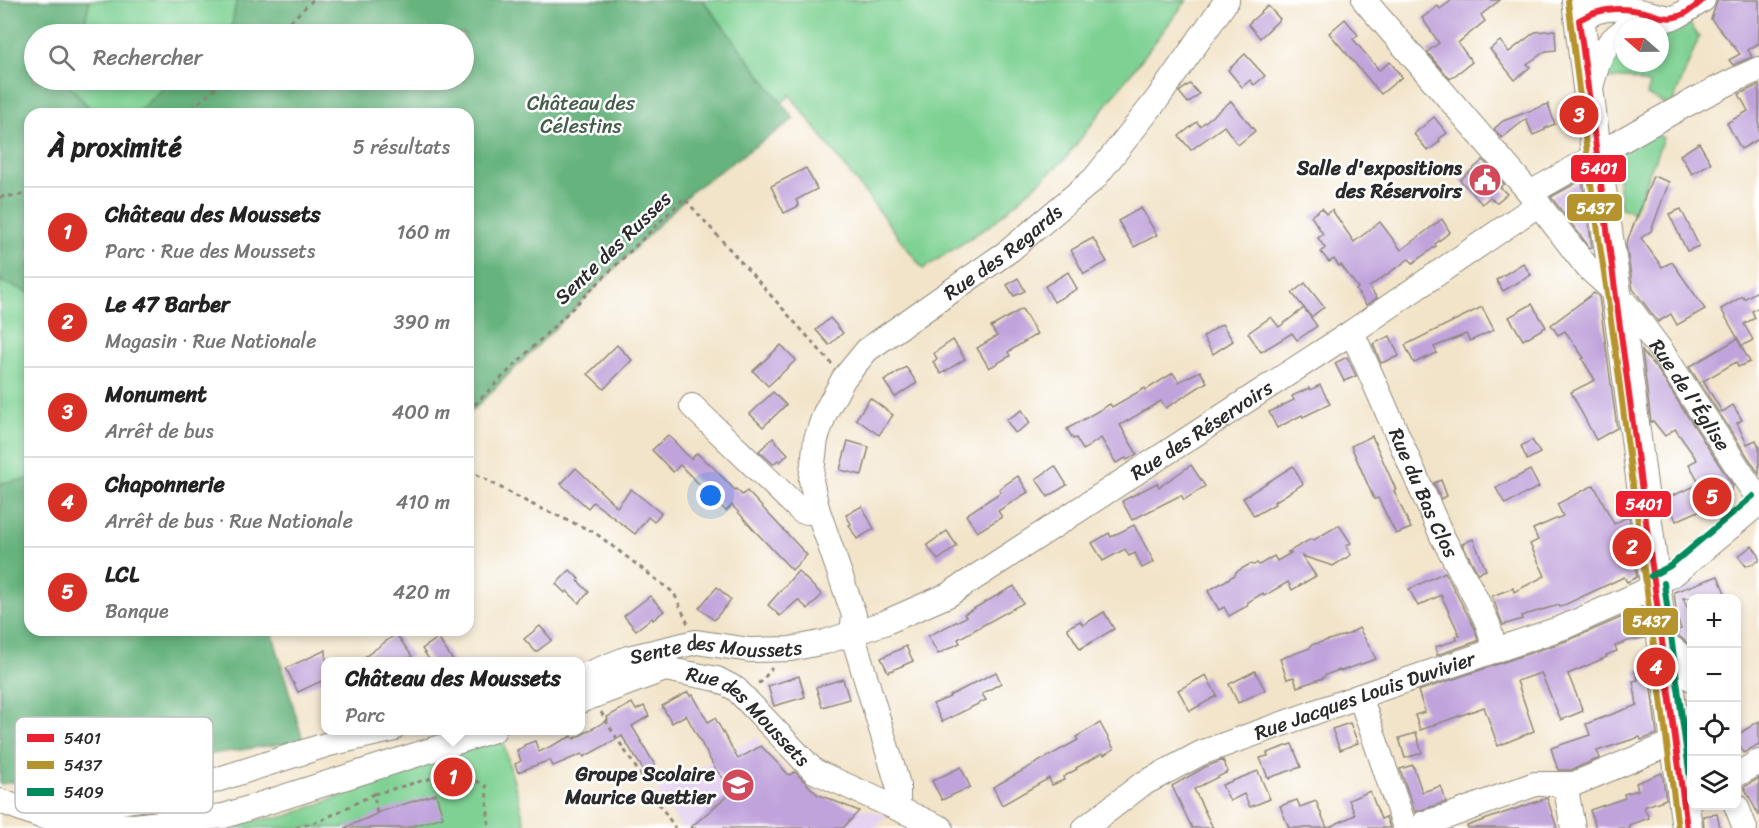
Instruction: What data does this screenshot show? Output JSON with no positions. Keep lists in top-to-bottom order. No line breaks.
{"streets":{"street":["Rue des Regards","Rue de l'Église","Rue des Réservoirs","Rue du Bas Clos","Sente des Moussets","Rue Jacques Louis Duvivier","Rue des Moussets"],"path":["Sente des Russes"]},"crossings":[["Sente des Russes","Rue des Regards"],["Rue des Regards","Rue des Réservoirs"],["Rue des Regards","Sente des Moussets"],["Rue des Regards","Rue des Moussets"],["Rue de l'Église","Rue des Réservoirs"],["Rue de l'Église","Rue Jacques Louis Duvivier"],["Rue des Réservoirs","Rue du Bas Clos"],["Rue des Réservoirs","Sente des Moussets"],["Rue du Bas Clos","Rue Jacques Louis Duvivier"]],"parks":["Château des Célestins"],"places":{"public building":["Salle d'expositions des Réservoirs"],"school or university":["Groupe Scolaire Maurice Quettier"]},"lines":["transit line 5401","transit line 5437","transit line 5409"],"legend":["5401","5437","5409"],"north":"left","page":{"search":"Rechercher","pins":["3","5","2","4","1"],"heading":["À proximité","5 résultats"],"list":[{"mark":"1","name":"Château des Moussets","note":"Parc · Rue des Moussets","value":"160 m"},{"mark":"2","name":"Le 47 Barber","note":"Magasin · Rue Nationale","value":"390 m"},{"mark":"3","name":"Monument","note":"Arrêt de bus","value":"400 m"},{"mark":"4","name":"Chaponnerie","note":"Arrêt de bus · Rue Nationale","value":"410 m"},{"mark":"5","name":"LCL","note":"Banque","value":"420 m"}],"map_buttons":["+","−"],"popup":["Château des Moussets","Parc"]}}
